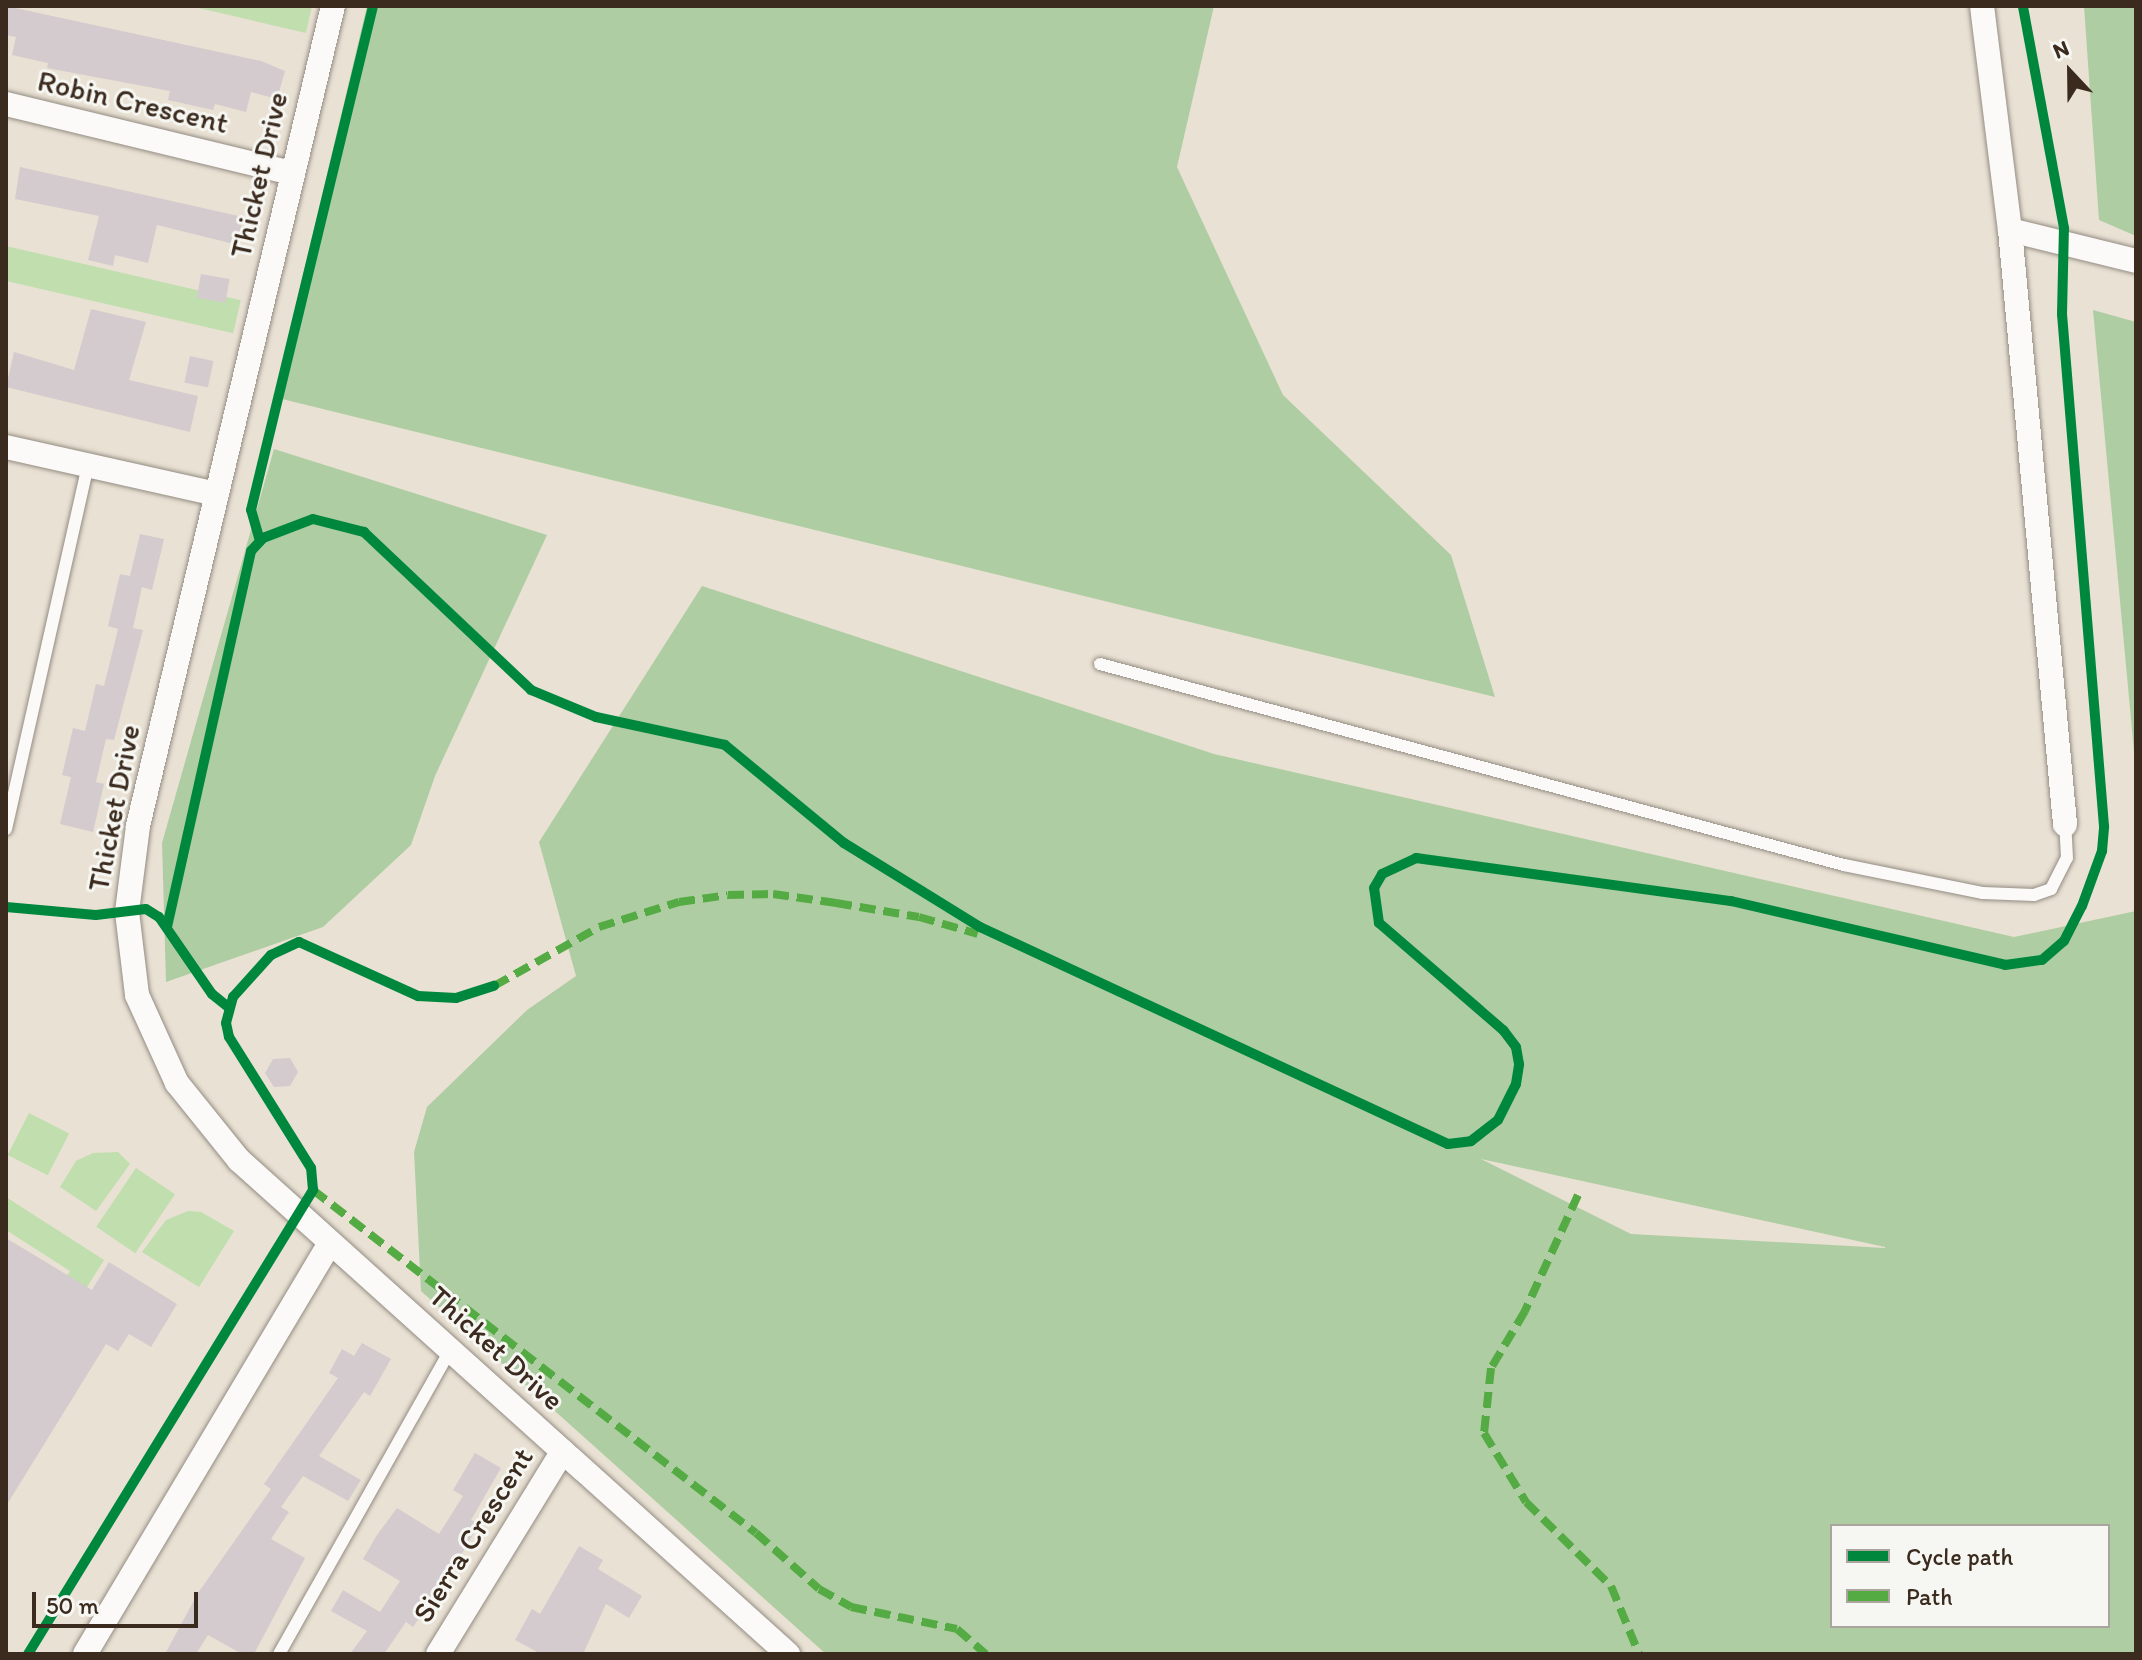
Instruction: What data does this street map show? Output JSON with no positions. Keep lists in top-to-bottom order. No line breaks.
{"streets":{"street":["Robin Crescent","Thicket Drive","Sierra Crescent"]},"crossings":[["Robin Crescent","Thicket Drive"],["Thicket Drive","Sierra Crescent"]],"legend":["Cycle path","Path"],"scale_bar":"50 m","north":"top"}
